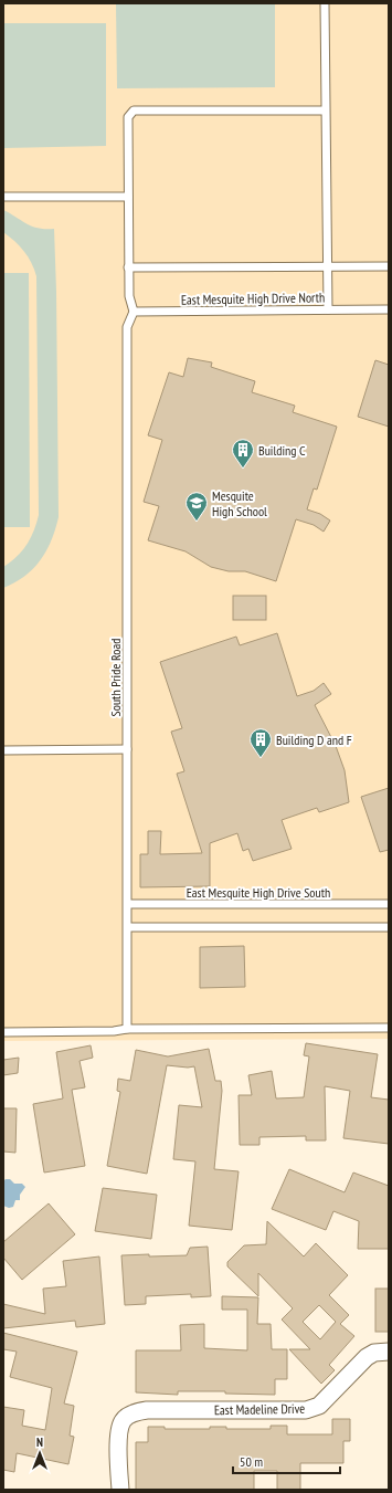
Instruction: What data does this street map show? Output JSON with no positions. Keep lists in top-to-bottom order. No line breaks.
{"streets":{"street":["East Madeline Drive"],"lane":["East Mesquite High Drive North","South Pride Road","East Mesquite High Drive South"]},"crossings":[["East Mesquite High Drive North","South Pride Road"],["South Pride Road","East Mesquite High Drive South"]],"places":{"building":["Building C","Building D and F"],"school or university":["Mesquite High School"]},"scale_bar":"50 m","north":"top"}
